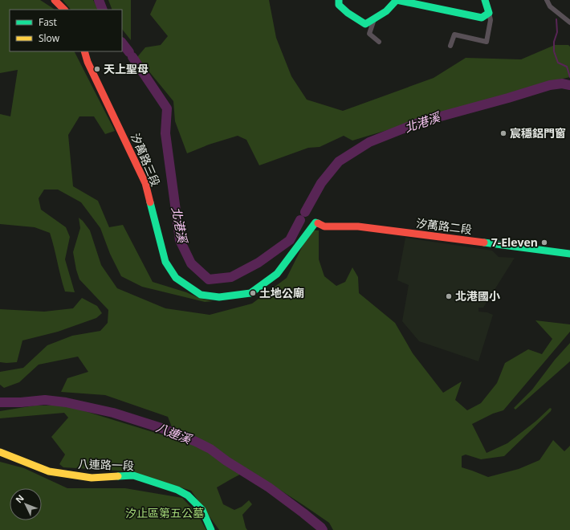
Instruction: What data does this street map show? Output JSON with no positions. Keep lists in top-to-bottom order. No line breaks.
{"streets":{"street":["汐萬路三段","汐萬路二段","八連路一段"]},"crossings":[["汐萬路三段","汐萬路二段"]],"water":["北港溪","八連溪"],"parks":["汐止區第五公墓"],"places":["天上聖母","宸穩鋁門窗","7-Eleven","土地公廟","北港國小"],"legend":["Fast","Slow"],"north":"top left"}
